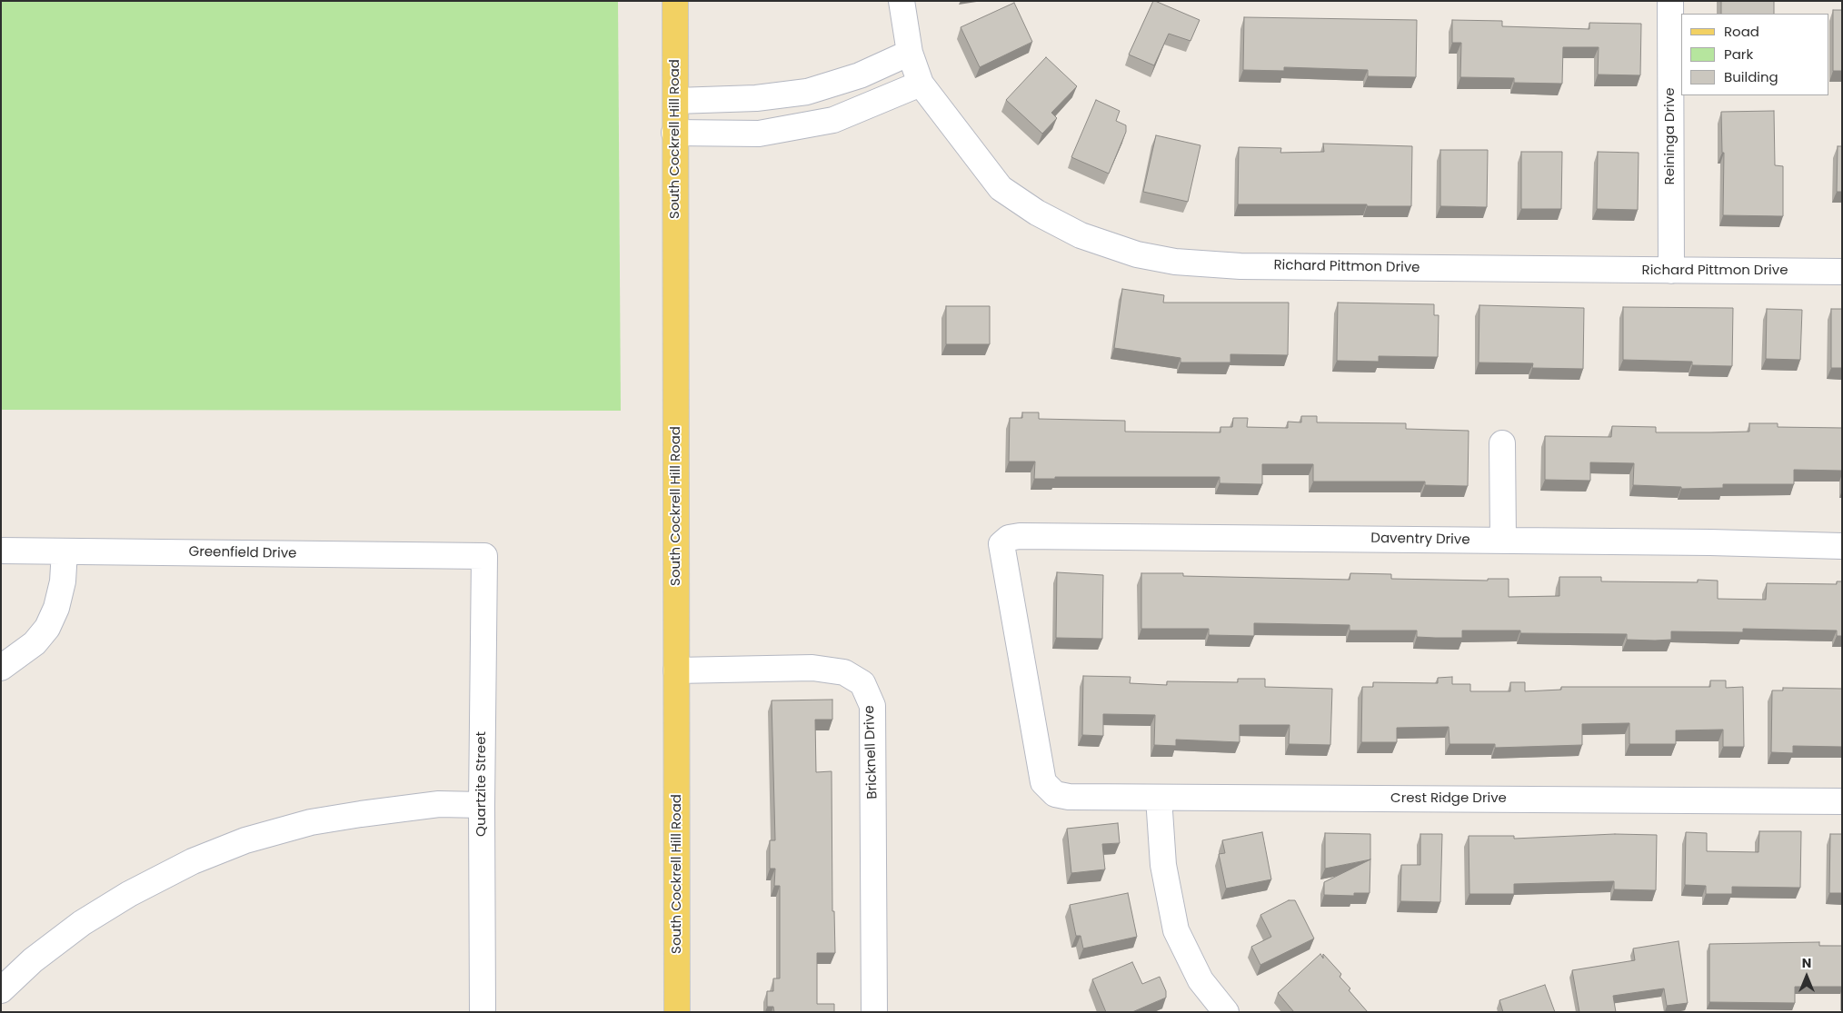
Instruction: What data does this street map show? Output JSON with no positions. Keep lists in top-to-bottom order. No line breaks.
{"streets":{"main road":["South Cockrell Hill Road"],"street":["Reininga Drive","Richard Pittmon Drive","Daventry Drive","Greenfield Drive","Bricknell Drive","Quartzite Street","Crest Ridge Drive"]},"crossings":[["Reininga Drive","Richard Pittmon Drive"],["South Cockrell Hill Road","Bricknell Drive"],["Daventry Drive","Crest Ridge Drive"],["Greenfield Drive","Quartzite Street"]],"legend":["Road","Park","Building"],"north":"top"}
